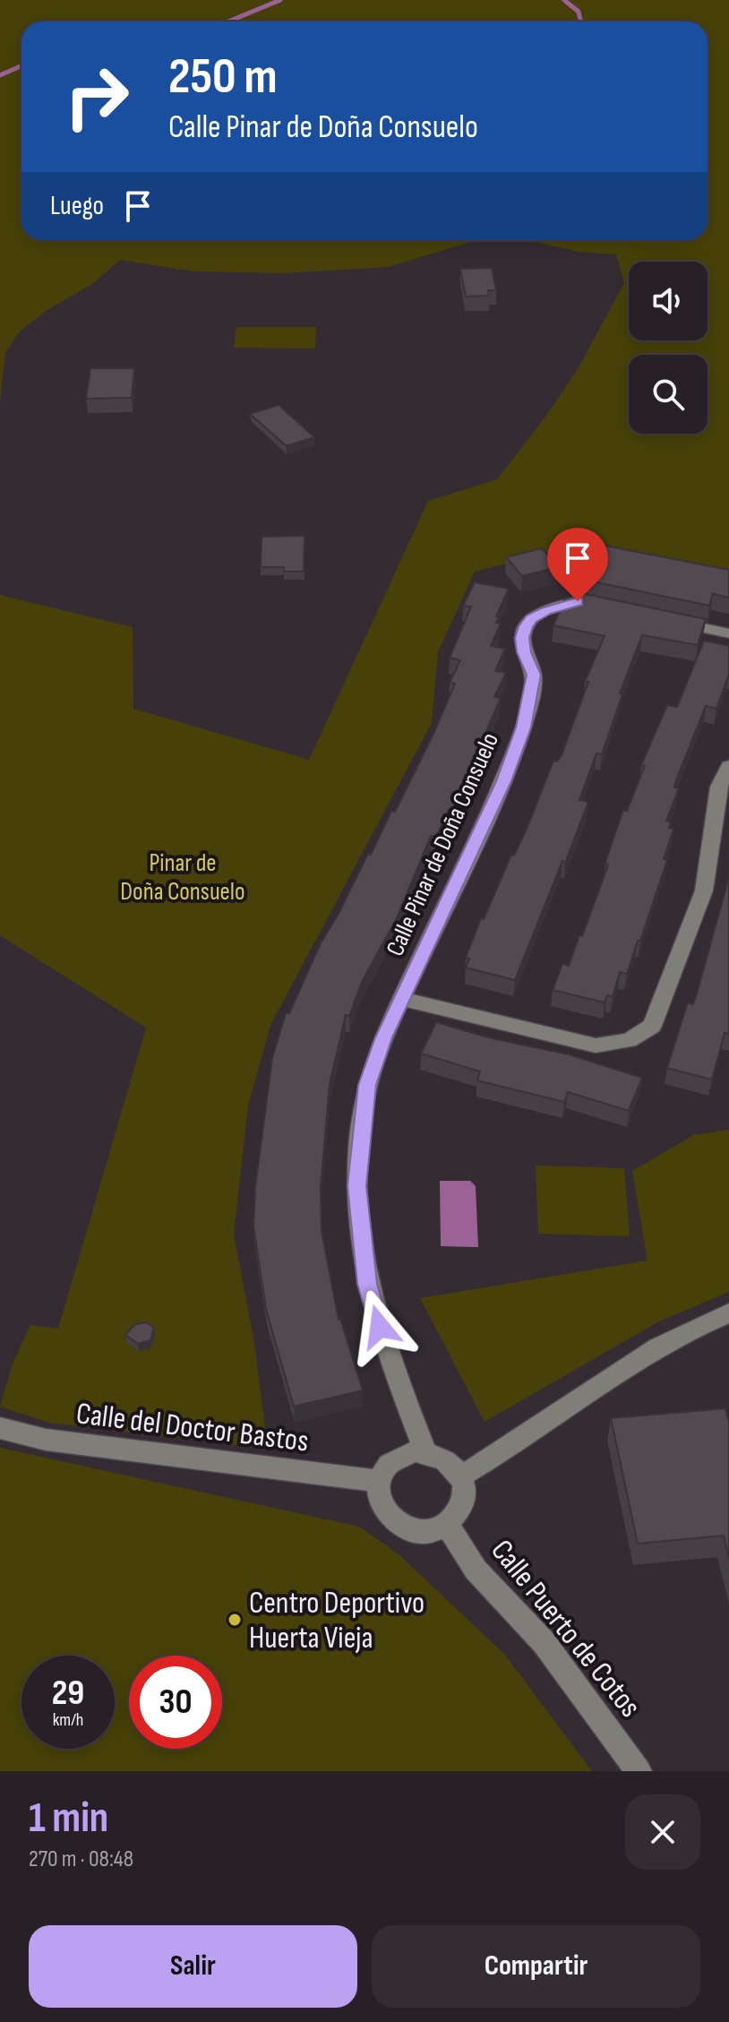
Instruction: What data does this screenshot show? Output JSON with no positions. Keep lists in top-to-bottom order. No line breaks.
{"streets":{"street":["Calle Pinar de Doña Consuelo","Calle del Doctor Bastos","Calle Puerto de Cotos"]},"crossings":[["Calle Pinar de Doña Consuelo","Calle del Doctor Bastos"],["Calle Pinar de Doña Consuelo","Calle Puerto de Cotos"],["Calle del Doctor Bastos","Calle Puerto de Cotos"]],"parks":["Pinar de Doña Consuelo"],"places":["Centro Deportivo Huerta Vieja"],"page":{"turn":["250 m","Calle Pinar de Doña Consuelo"],"then":"Luego","speed":"29 km/h","limit":"30","heading":["1 min","270 m · 08:48"],"buttons":["Salir","Compartir"]}}
